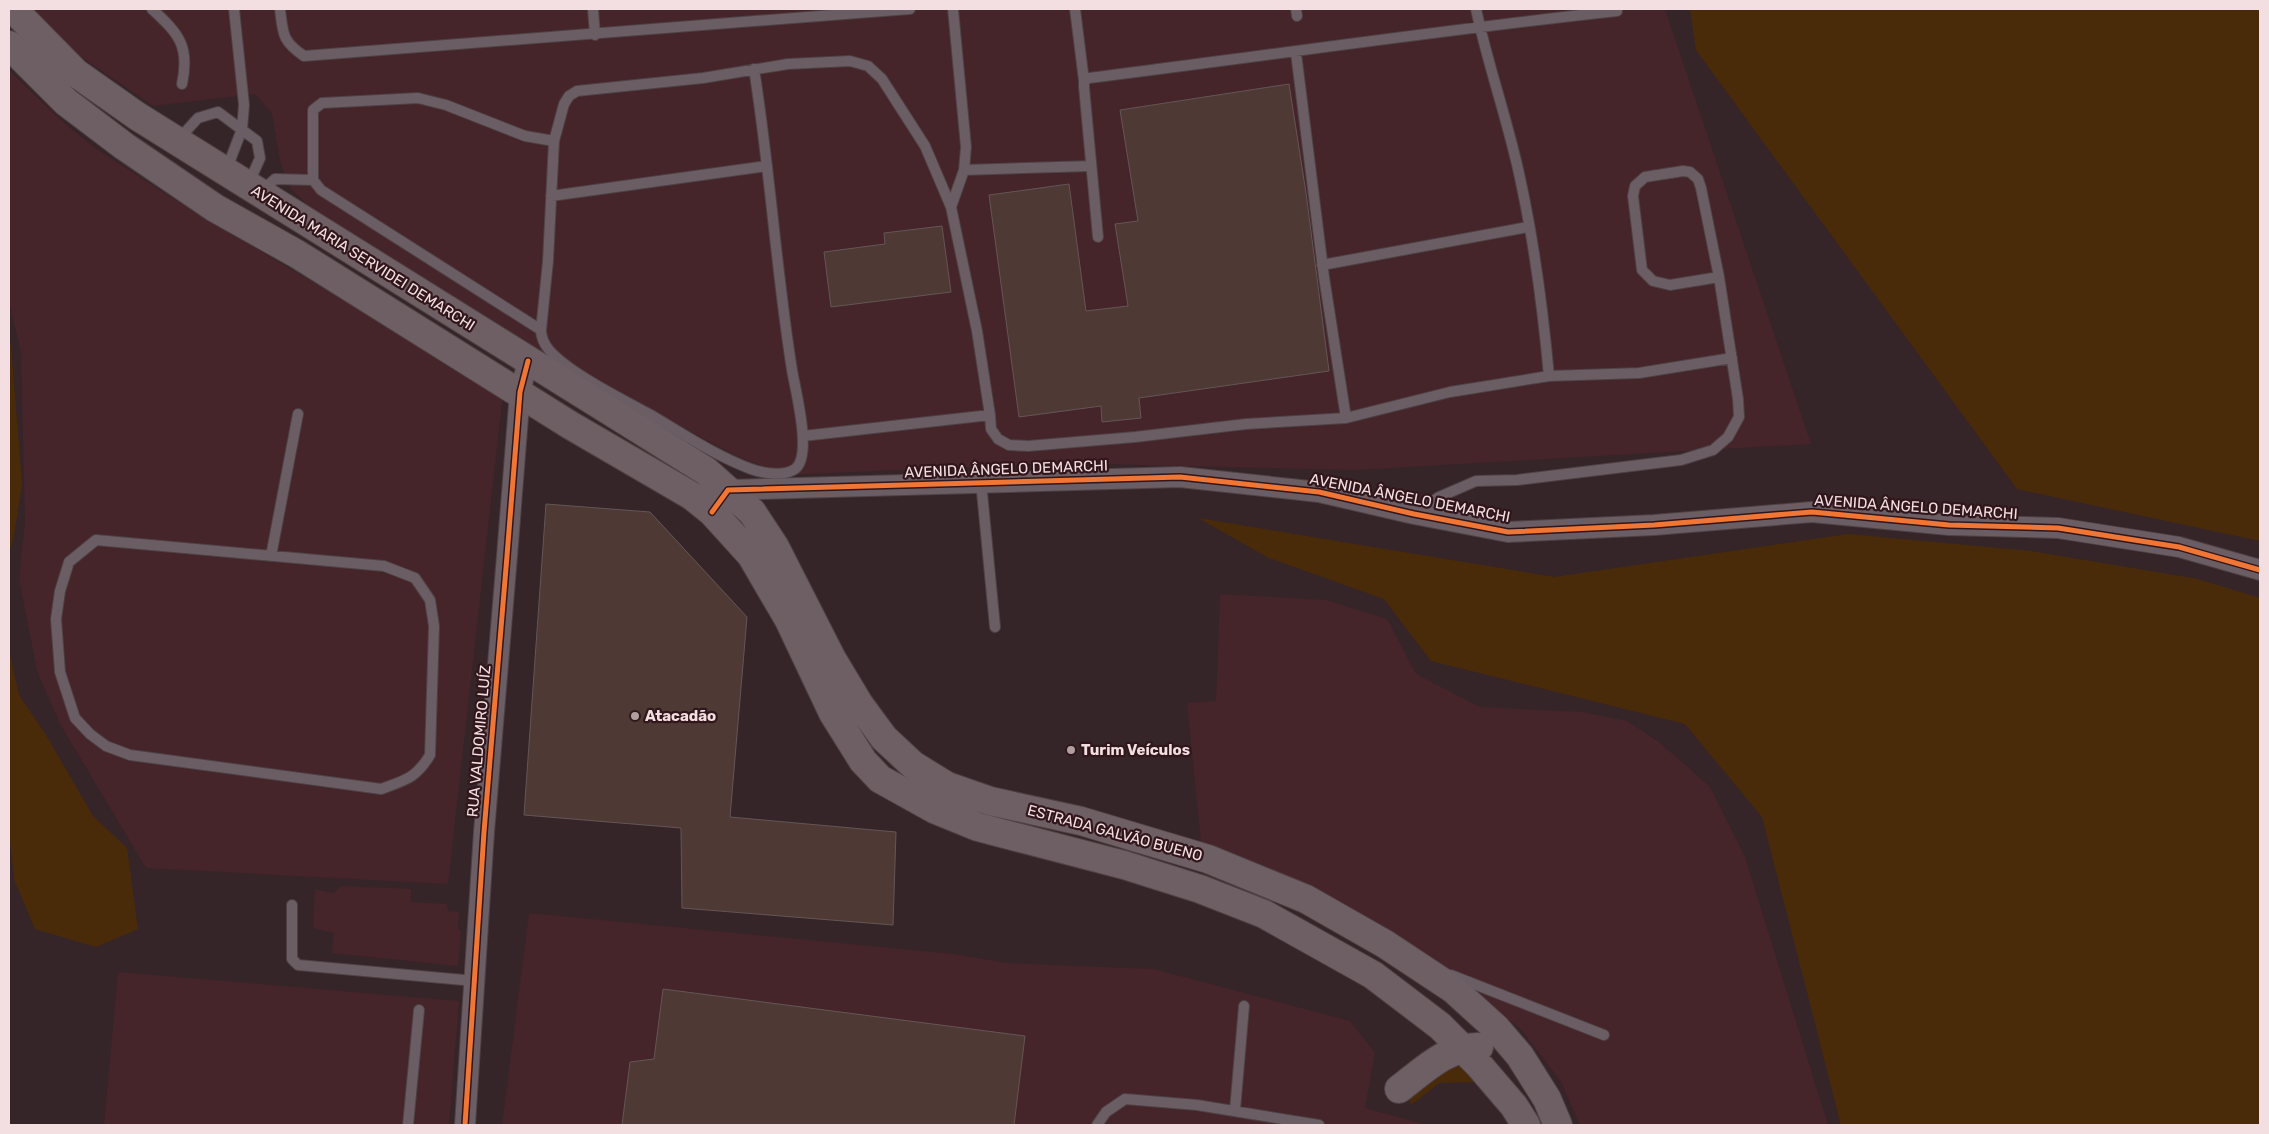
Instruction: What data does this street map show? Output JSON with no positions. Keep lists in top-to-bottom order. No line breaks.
{"streets":{"main road":["AVENIDA MARIA SERVIDEI DEMARCHI","ESTRADA GALVÃO BUENO"],"street":["AVENIDA ÂNGELO DEMARCHI","RUA VALDOMIRO LUÍZ"]},"crossings":[["AVENIDA MARIA SERVIDEI DEMARCHI","AVENIDA ÂNGELO DEMARCHI"],["AVENIDA MARIA SERVIDEI DEMARCHI","RUA VALDOMIRO LUÍZ"],["AVENIDA MARIA SERVIDEI DEMARCHI","ESTRADA GALVÃO BUENO"],["AVENIDA ÂNGELO DEMARCHI","ESTRADA GALVÃO BUENO"]],"places":["Atacadão","Turim Veículos"]}
